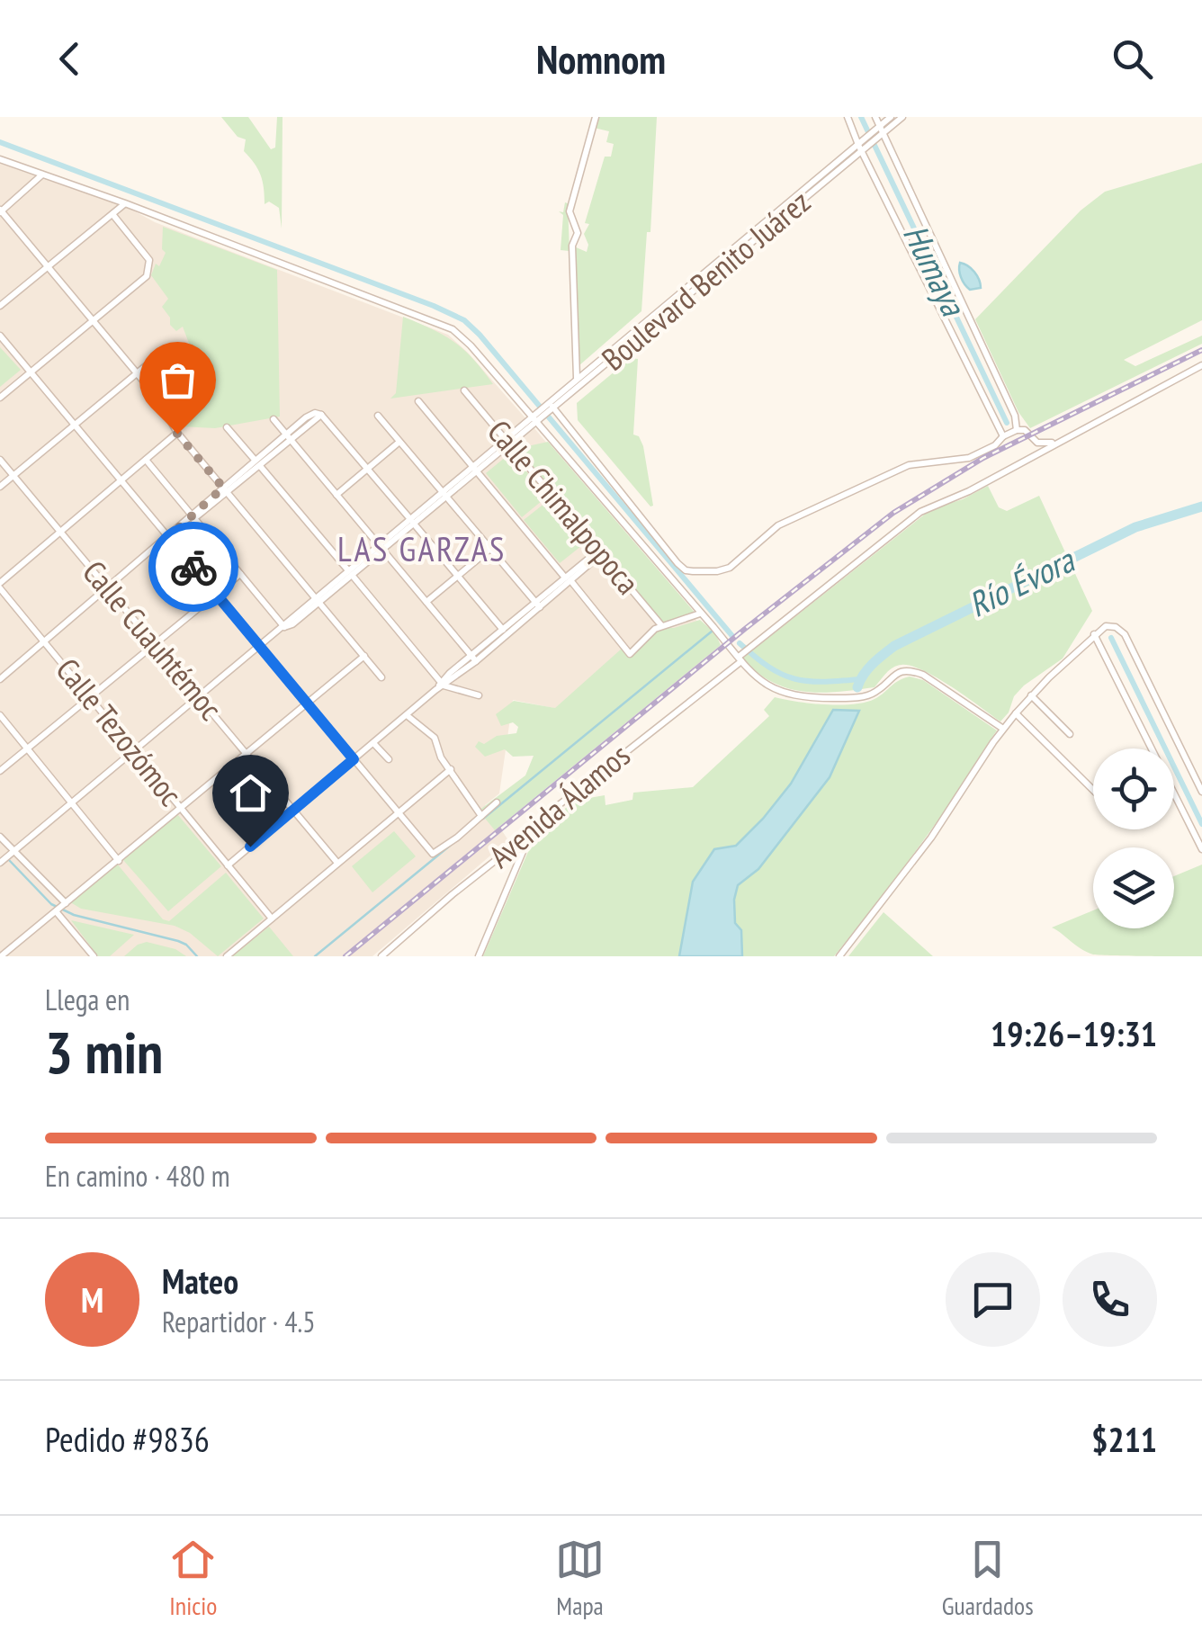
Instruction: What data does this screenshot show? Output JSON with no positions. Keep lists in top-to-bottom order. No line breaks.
{"streets":{"street":["Boulevard Benito Juárez","Calle Chimalpopoca","Calle Cuauhtémoc","Calle Tezozómoc","Avenida Álamos"]},"crossings":[["Boulevard Benito Juárez","Calle Chimalpopoca"],["Boulevard Benito Juárez","Calle Cuauhtémoc"],["Boulevard Benito Juárez","Calle Tezozómoc"]],"districts":["LAS GARZAS"],"water":["Humaya","Río Évora"],"page":{"header":"Nomnom","heading":["3 min","Llega en","19:26–19:31"],"panel":["Mateo","Repartidor · 4.5","Pedido #9836","$211"],"bar":"En camino · 480 m","round":"M","tabs":["Inicio","Mapa","Guardados"]}}
